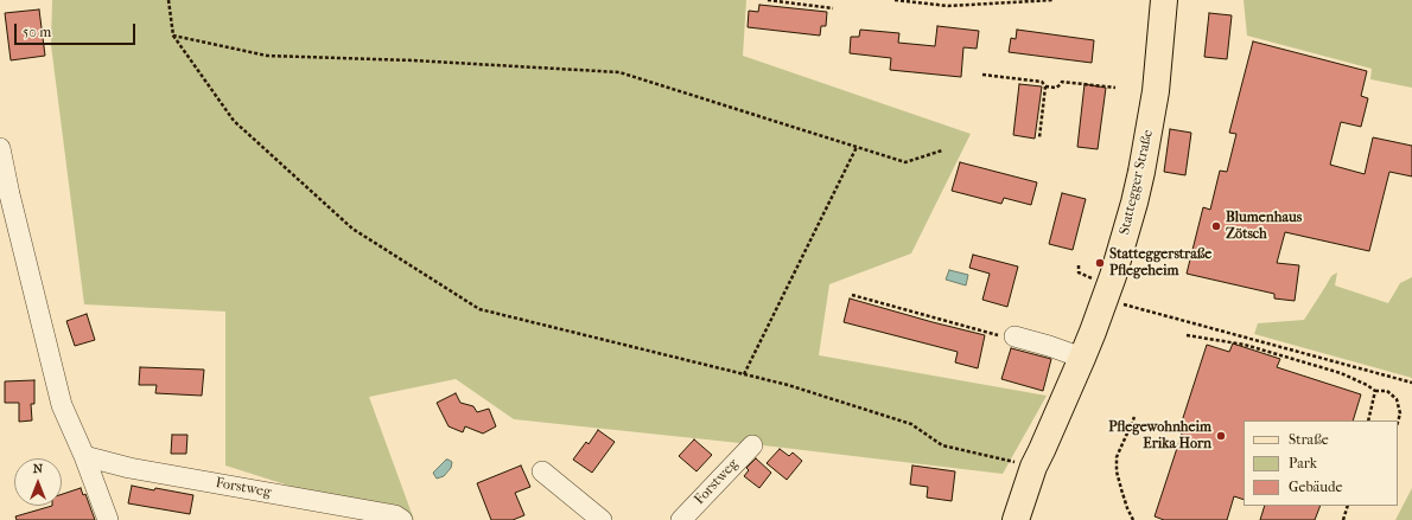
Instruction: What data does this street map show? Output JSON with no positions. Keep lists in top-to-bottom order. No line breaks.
{"streets":{"main road":["Stattegger Straße"],"street":["Forstweg"]},"places":["Blumenhaus Zötsch","Statteggerstraße Pflegeheim","Pflegewohnheim Erika Horn"],"legend":["Straße","Park","Gebäude"],"scale_bar":"50 m","north":"top"}
